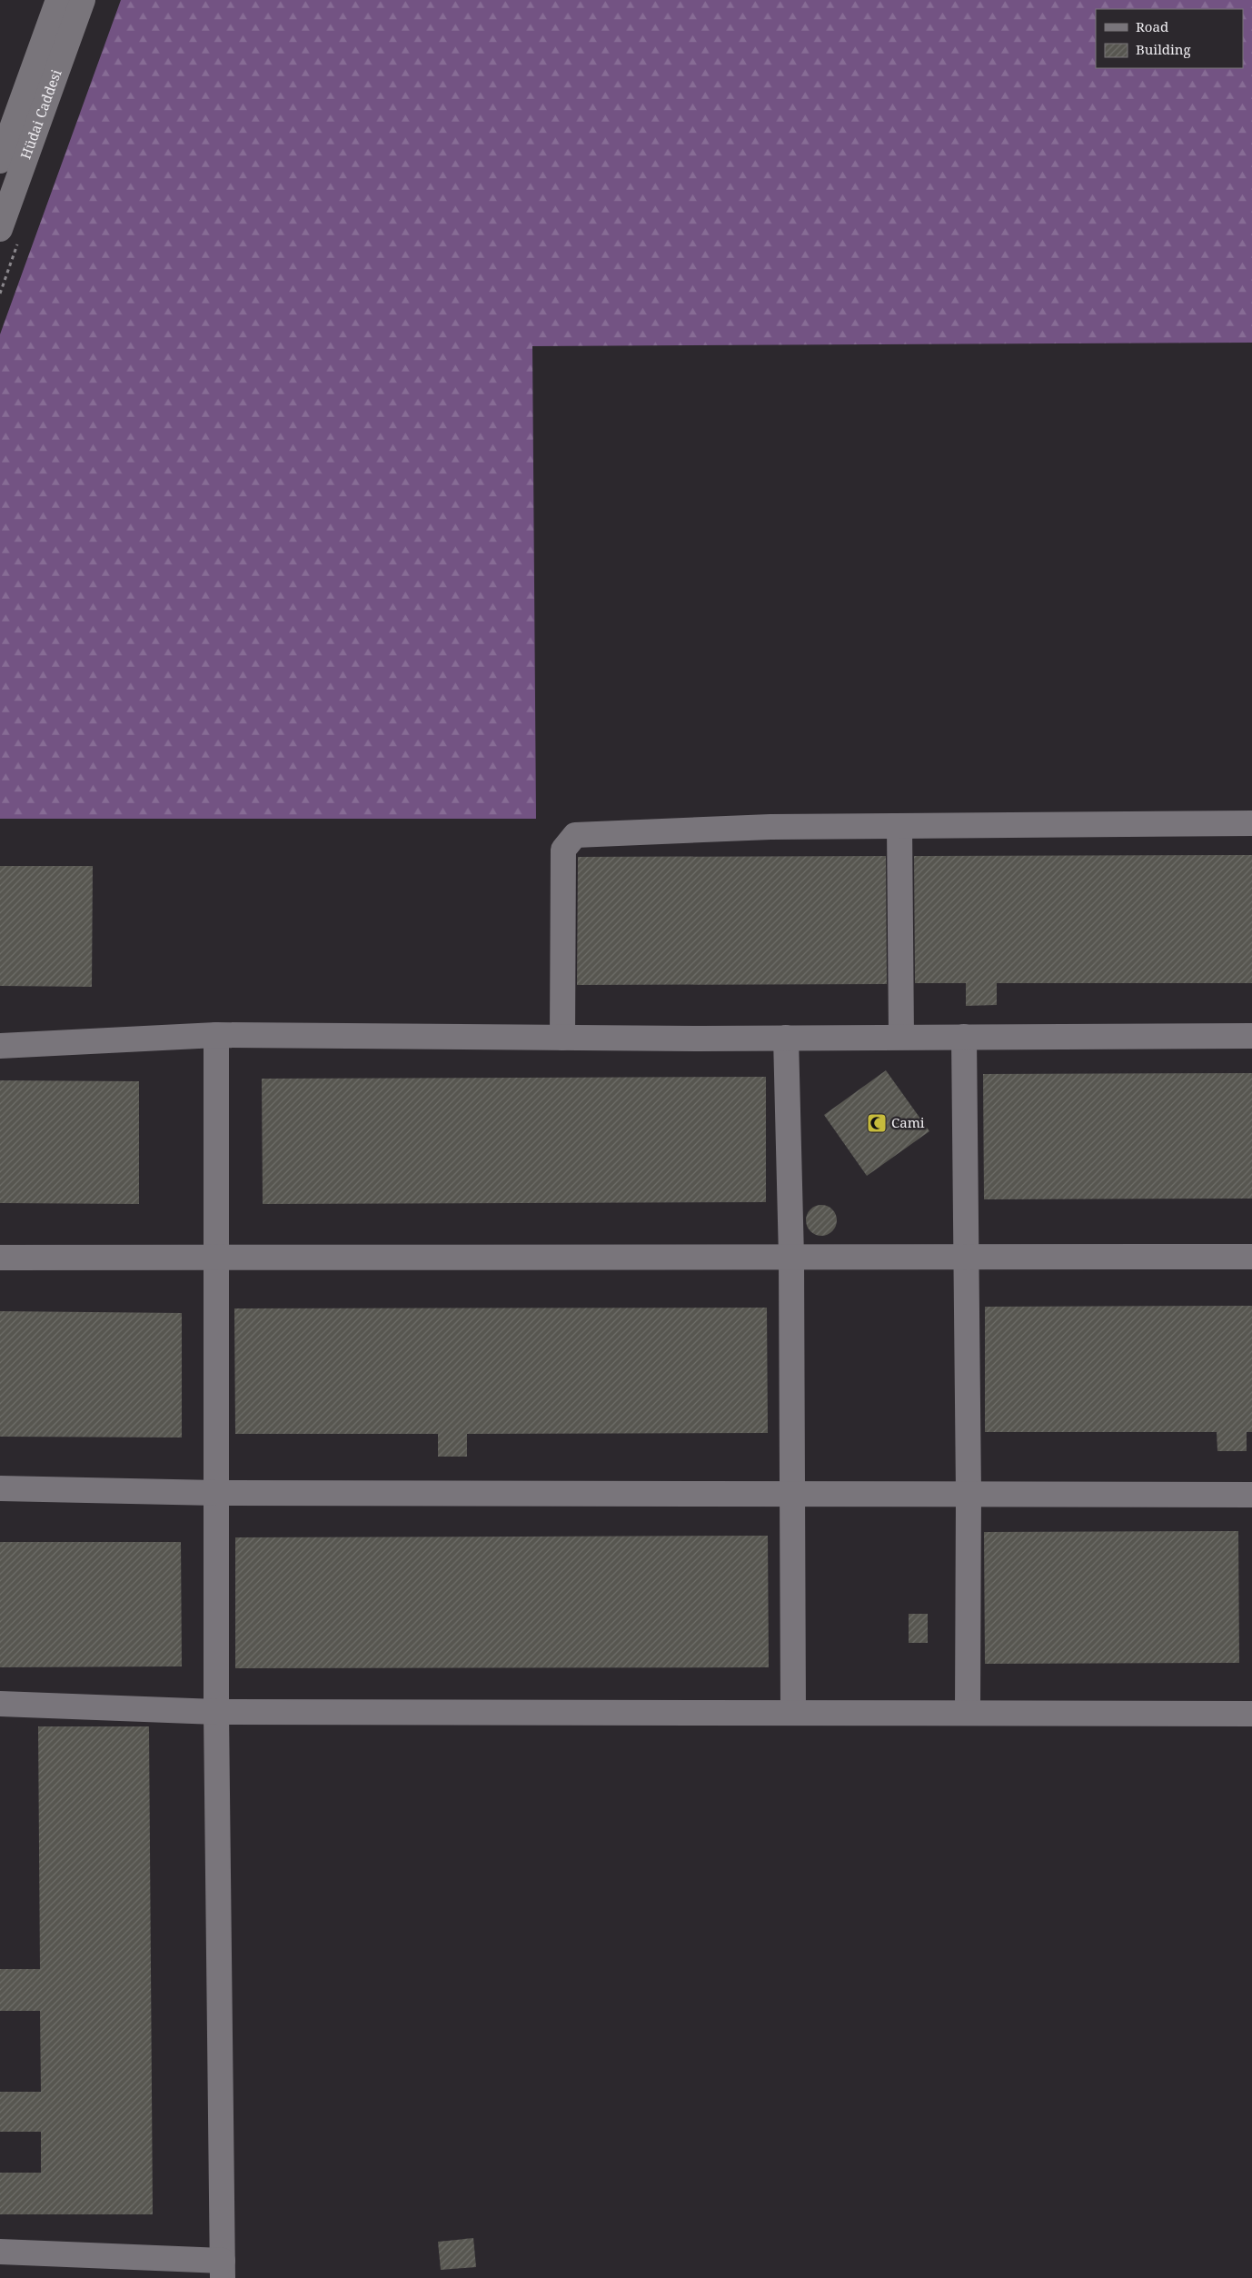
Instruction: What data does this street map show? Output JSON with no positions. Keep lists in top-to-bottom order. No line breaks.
{"streets":{"street":["Hüdai Caddesi"]},"places":{"mosque":["Cami"]},"legend":["Road","Building"]}
